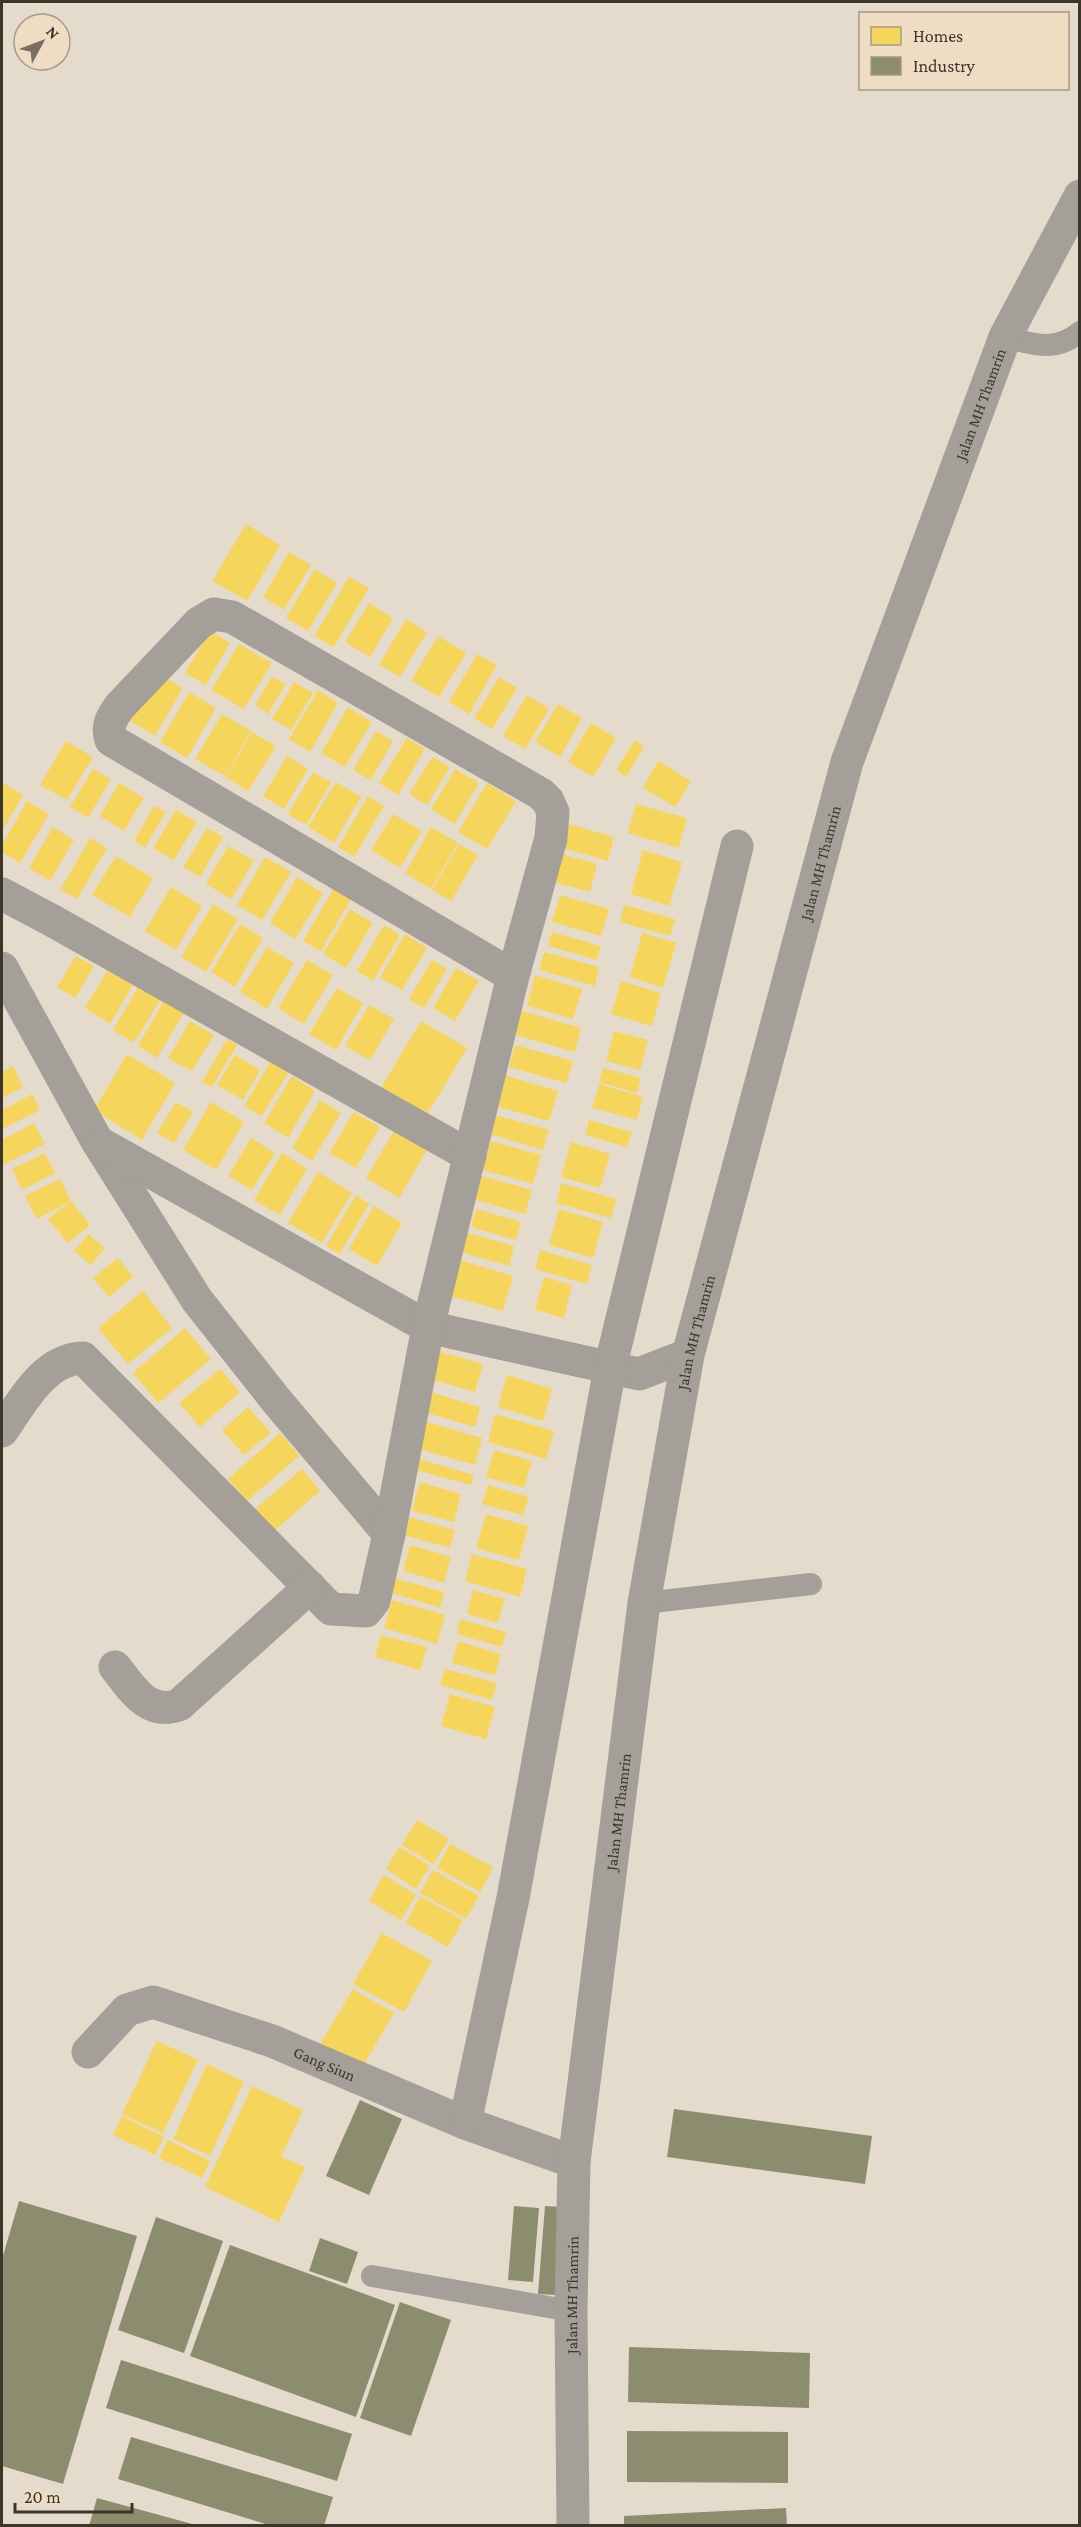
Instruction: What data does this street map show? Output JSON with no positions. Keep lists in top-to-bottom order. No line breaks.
{"streets":{"street":["Jalan MH Thamrin","Gang Siun"]},"crossings":[["Jalan MH Thamrin","Gang Siun"]],"legend":["Homes","Industry"],"scale_bar":"20 m","north":"top right"}
